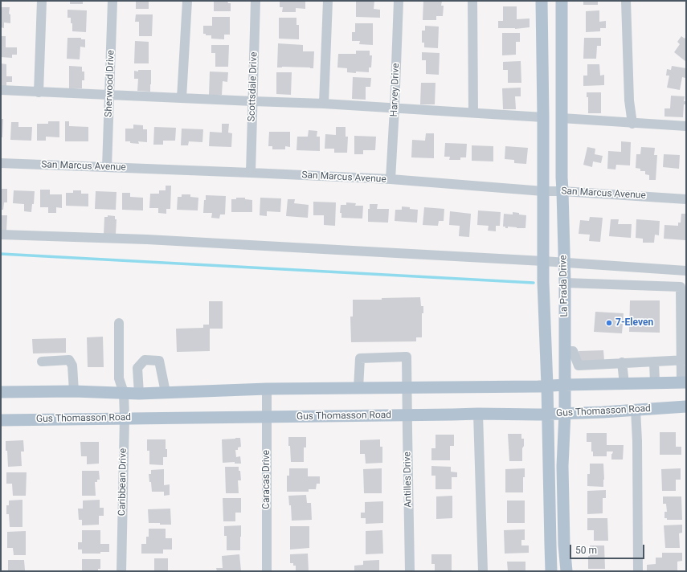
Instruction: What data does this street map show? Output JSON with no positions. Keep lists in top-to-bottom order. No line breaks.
{"streets":{"main road":["La Prada Drive","Gus Thomasson Road"],"street":["Sherwood Drive","Scottsdale Drive","Harvey Drive","San Marcus Avenue","Caracas Drive","Antilles Drive","Caribbean Drive"]},"crossings":[["Sherwood Drive","San Marcus Avenue"],["Scottsdale Drive","San Marcus Avenue"],["Harvey Drive","San Marcus Avenue"],["San Marcus Avenue","La Prada Drive"],["La Prada Drive","Gus Thomasson Road"],["Gus Thomasson Road","Caracas Drive"],["Gus Thomasson Road","Antilles Drive"],["Gus Thomasson Road","Caribbean Drive"]],"places":["7-Eleven"],"scale_bar":"50 m"}
